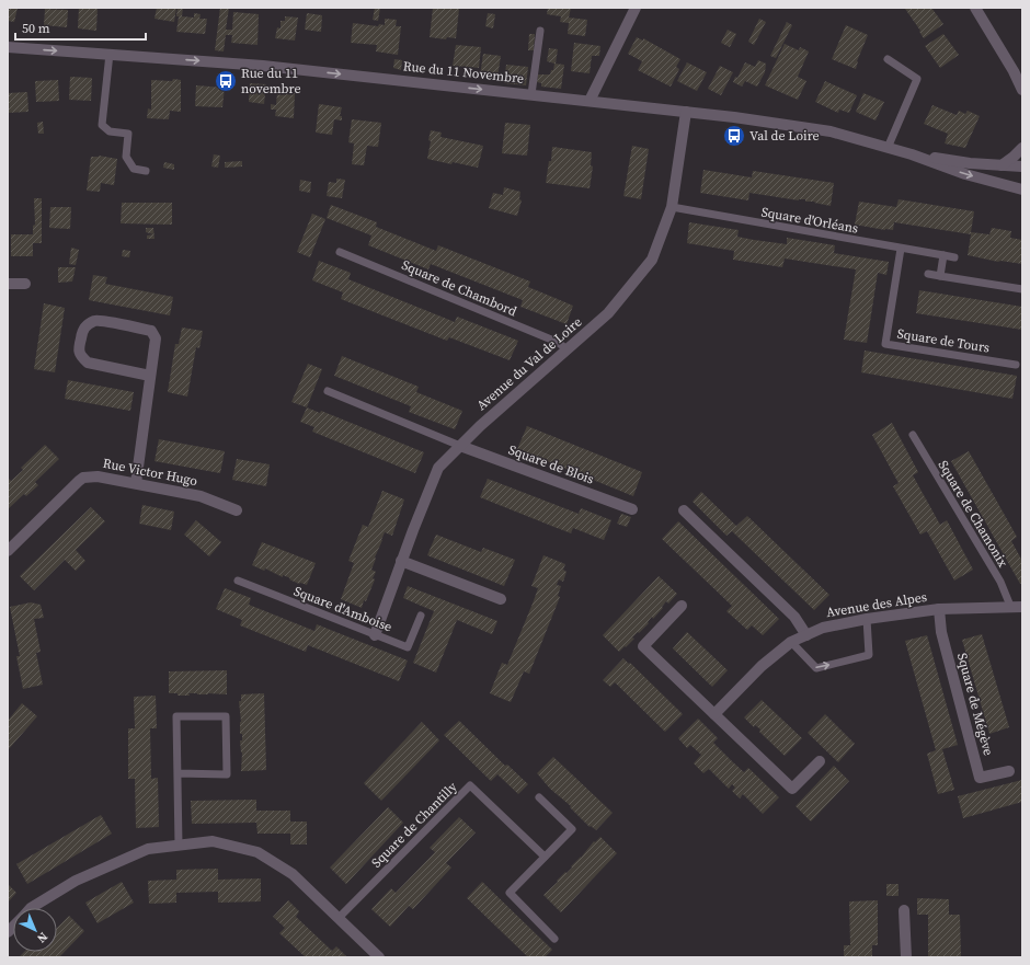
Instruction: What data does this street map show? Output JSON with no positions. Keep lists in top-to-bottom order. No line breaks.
{"streets":{"street":["Rue du 11 Novembre","Avenue du Val de Loire","Square de Blois","Rue Victor Hugo","Avenue des Alpes","Square de Mégève"],"lane":["Square d'Orléans","Square de Chambord","Square de Tours","Square de Chamonix","Square d'Amboise","Square de Chantilly"]},"crossings":[["Rue du 11 Novembre","Avenue du Val de Loire"],["Square d'Orléans","Square de Tours"],["Square d'Orléans","Avenue du Val de Loire"],["Square de Chambord","Avenue du Val de Loire"],["Avenue du Val de Loire","Square de Blois"],["Avenue du Val de Loire","Square d'Amboise"],["Square de Chamonix","Avenue des Alpes"],["Avenue des Alpes","Square de Mégève"]],"one_way":["Rue du 11 Novembre"],"places":{"bus stop":["Rue du 11 novembre","Val de Loire"]},"scale_bar":"50 m","north":"bottom right"}
